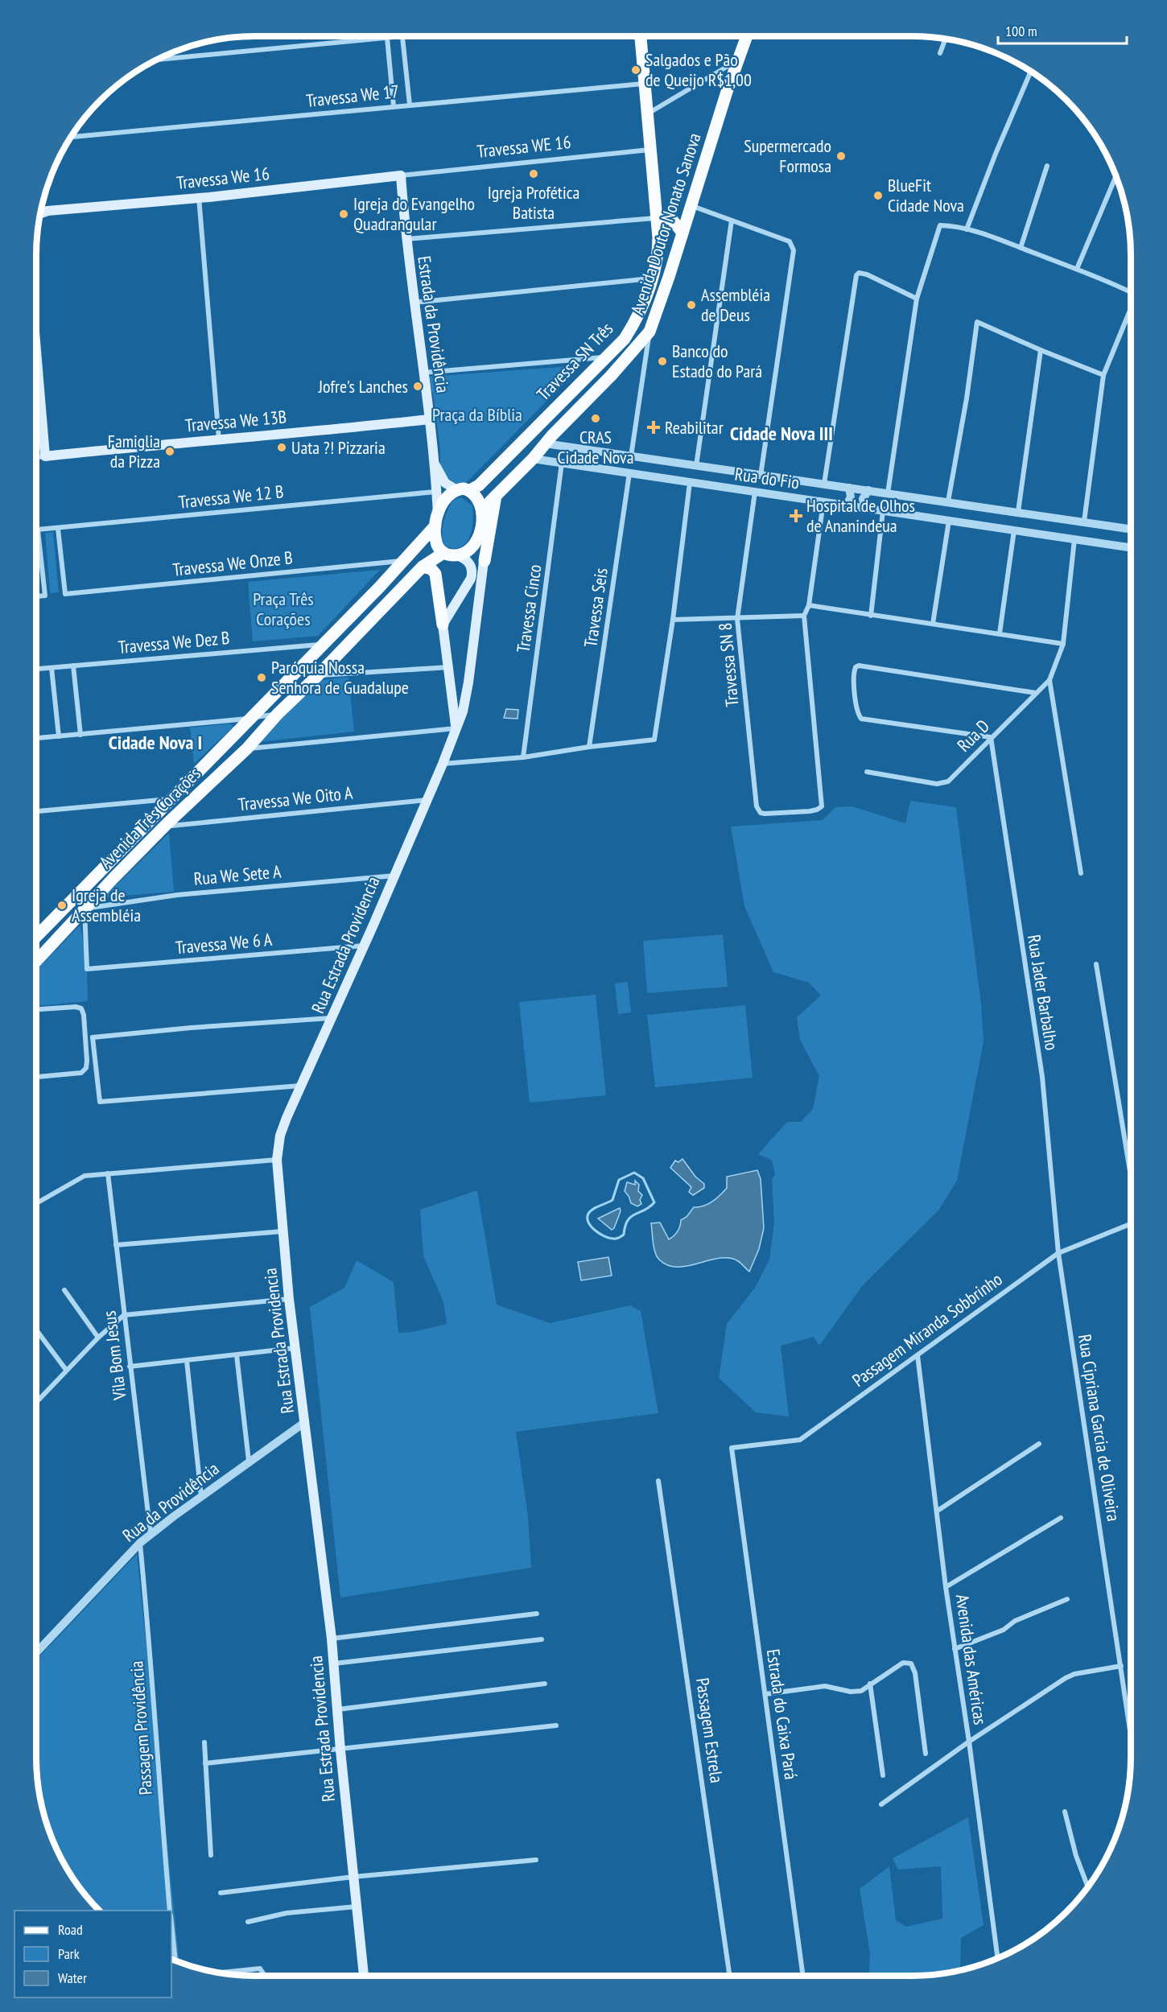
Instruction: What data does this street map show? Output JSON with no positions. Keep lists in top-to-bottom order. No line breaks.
{"streets":{"main road":["Travessa We 16","Avenida Doutor Nonato Sanova","Estrada da Providência","Travessa SN Três","Travessa We 13B","Avenida Três Corações","Rua Estrada Providencia"],"street":["Travessa We 17","Travessa WE 16","Rua do Fio","Travessa We 12 B","Travessa We Onze B","Travessa Seis","Travessa Cinco","Travessa We Dez B","Travessa SN 8","Rua D","Travessa We Oito A","Rua We Sete A","Travessa We 6 A","Rua Jader Barbalho","Passagem Miranda Sobbrinho","Vila Bom Jesus","Rua Cipriana Garcia de Oliveira","Rua da Providência","Avenida das Américas","Estrada do Caixa Pará","Passagem Providência","Passagem Estrela"]},"crossings":[["Travessa We 17","Travessa SN Três"],["Travessa WE 16","Travessa We 16"],["Travessa WE 16","Estrada da Providência"],["Travessa WE 16","Travessa SN Três"],["Travessa We 16","Estrada da Providência"],["Avenida Doutor Nonato Sanova","Estrada da Providência"],["Avenida Doutor Nonato Sanova","Travessa SN Três"],["Avenida Doutor Nonato Sanova","Rua do Fio"],["Avenida Doutor Nonato Sanova","Avenida Três Corações"],["Avenida Doutor Nonato Sanova","Rua Estrada Providencia"],["Estrada da Providência","Travessa SN Três"],["Estrada da Providência","Travessa We 13B"],["Estrada da Providência","Travessa We 12 B"],["Estrada da Providência","Avenida Três Corações"],["Estrada da Providência","Rua Estrada Providencia"],["Travessa SN Três","Avenida Três Corações"],["Travessa SN Três","Rua Estrada Providencia"],["Rua do Fio","Travessa Seis"],["Rua do Fio","Travessa Cinco"],["Rua do Fio","Travessa SN 8"],["Rua do Fio","Rua D"],["Travessa We 12 B","Travessa We Onze B"],["Travessa We Onze B","Avenida Três Corações"],["Travessa We Dez B","Avenida Três Corações"],["Rua D","Rua Jader Barbalho"],["Travessa We Oito A","Avenida Três Corações"],["Travessa We Oito A","Rua Estrada Providencia"],["Avenida Três Corações","Rua We Sete A"],["Avenida Três Corações","Travessa We 6 A"],["Avenida Três Corações","Rua Estrada Providencia"],["Rua We Sete A","Travessa We 6 A"],["Rua We Sete A","Rua Estrada Providencia"],["Travessa We 6 A","Rua Estrada Providencia"],["Rua Estrada Providencia","Rua da Providência"],["Rua Jader Barbalho","Passagem Miranda Sobbrinho"],["Rua Jader Barbalho","Rua Cipriana Garcia de Oliveira"],["Passagem Miranda Sobbrinho","Rua Cipriana Garcia de Oliveira"],["Passagem Miranda Sobbrinho","Avenida das Américas"],["Passagem Miranda Sobbrinho","Estrada do Caixa Pará"],["Vila Bom Jesus","Rua da Providência"],["Rua da Providência","Passagem Providência"]],"districts":["Cidade Nova III","Cidade Nova I"],"parks":["Praça da Bíblia","Praça Três Corações"],"places":{"other":["Salgados e Pão de Queijo R$1,00","Supermercado Formosa","Igreja Profética Batista","BlueFit Cidade Nova","Igreja do Evangelho Quadrangular","Assembléia de Deus","Banco do Estado do Pará","Jofre's Lanches","CRAS Cidade Nova","Uata ?! Pizzaria","Famiglia da Pizza","Paróquia Nossa Senhora de Guadalupe","Igreja de Assembléia"],"health":["Reabilitar","Hospital de Olhos de Ananindeua"]},"legend":["Road","Park","Water"],"scale_bar":"100 m"}
